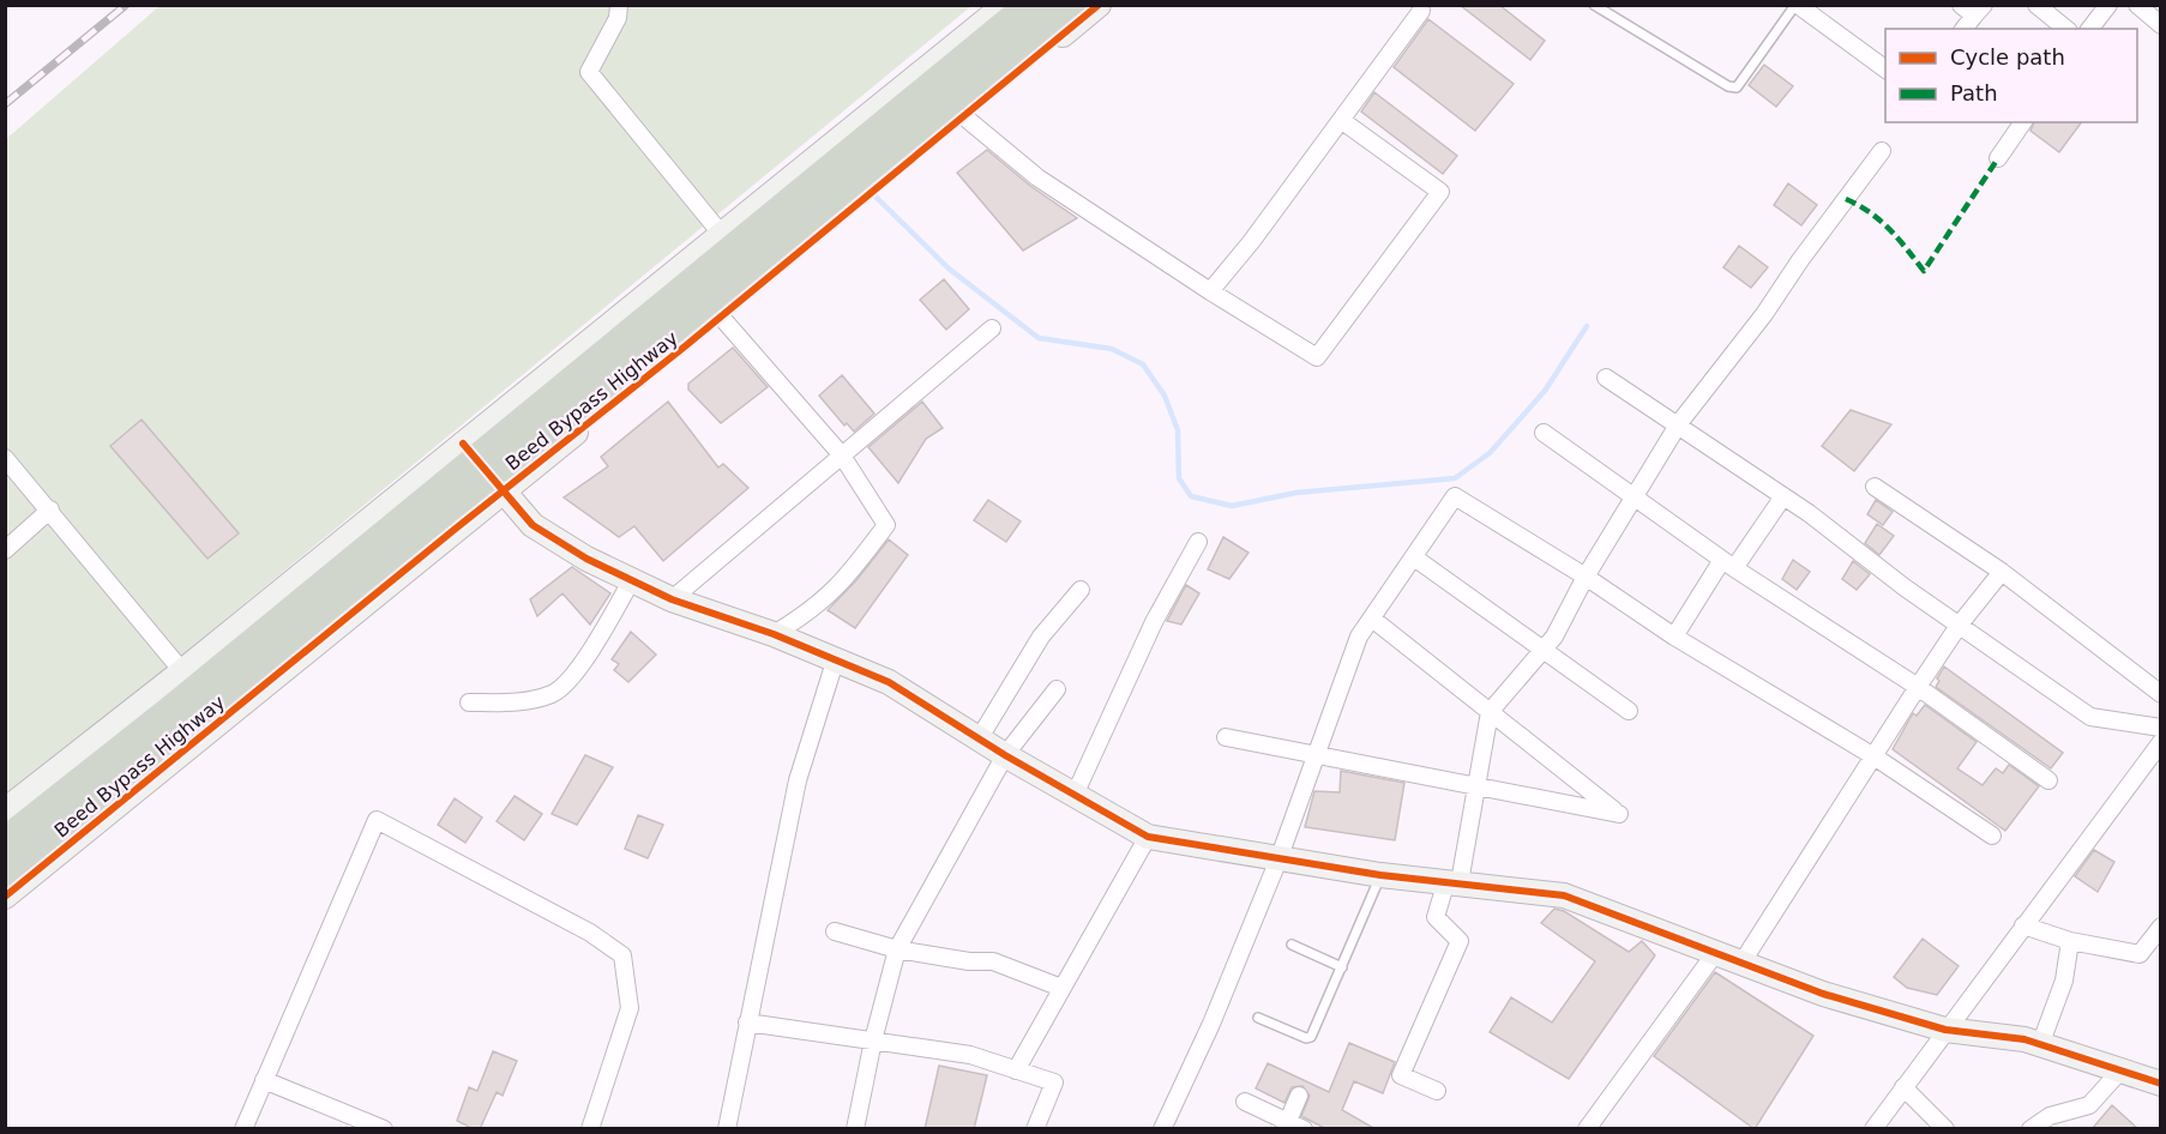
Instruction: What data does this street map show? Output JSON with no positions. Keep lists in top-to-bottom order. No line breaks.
{"streets":{"highway":["Beed Bypass Highway"]},"legend":["Cycle path","Path"]}
